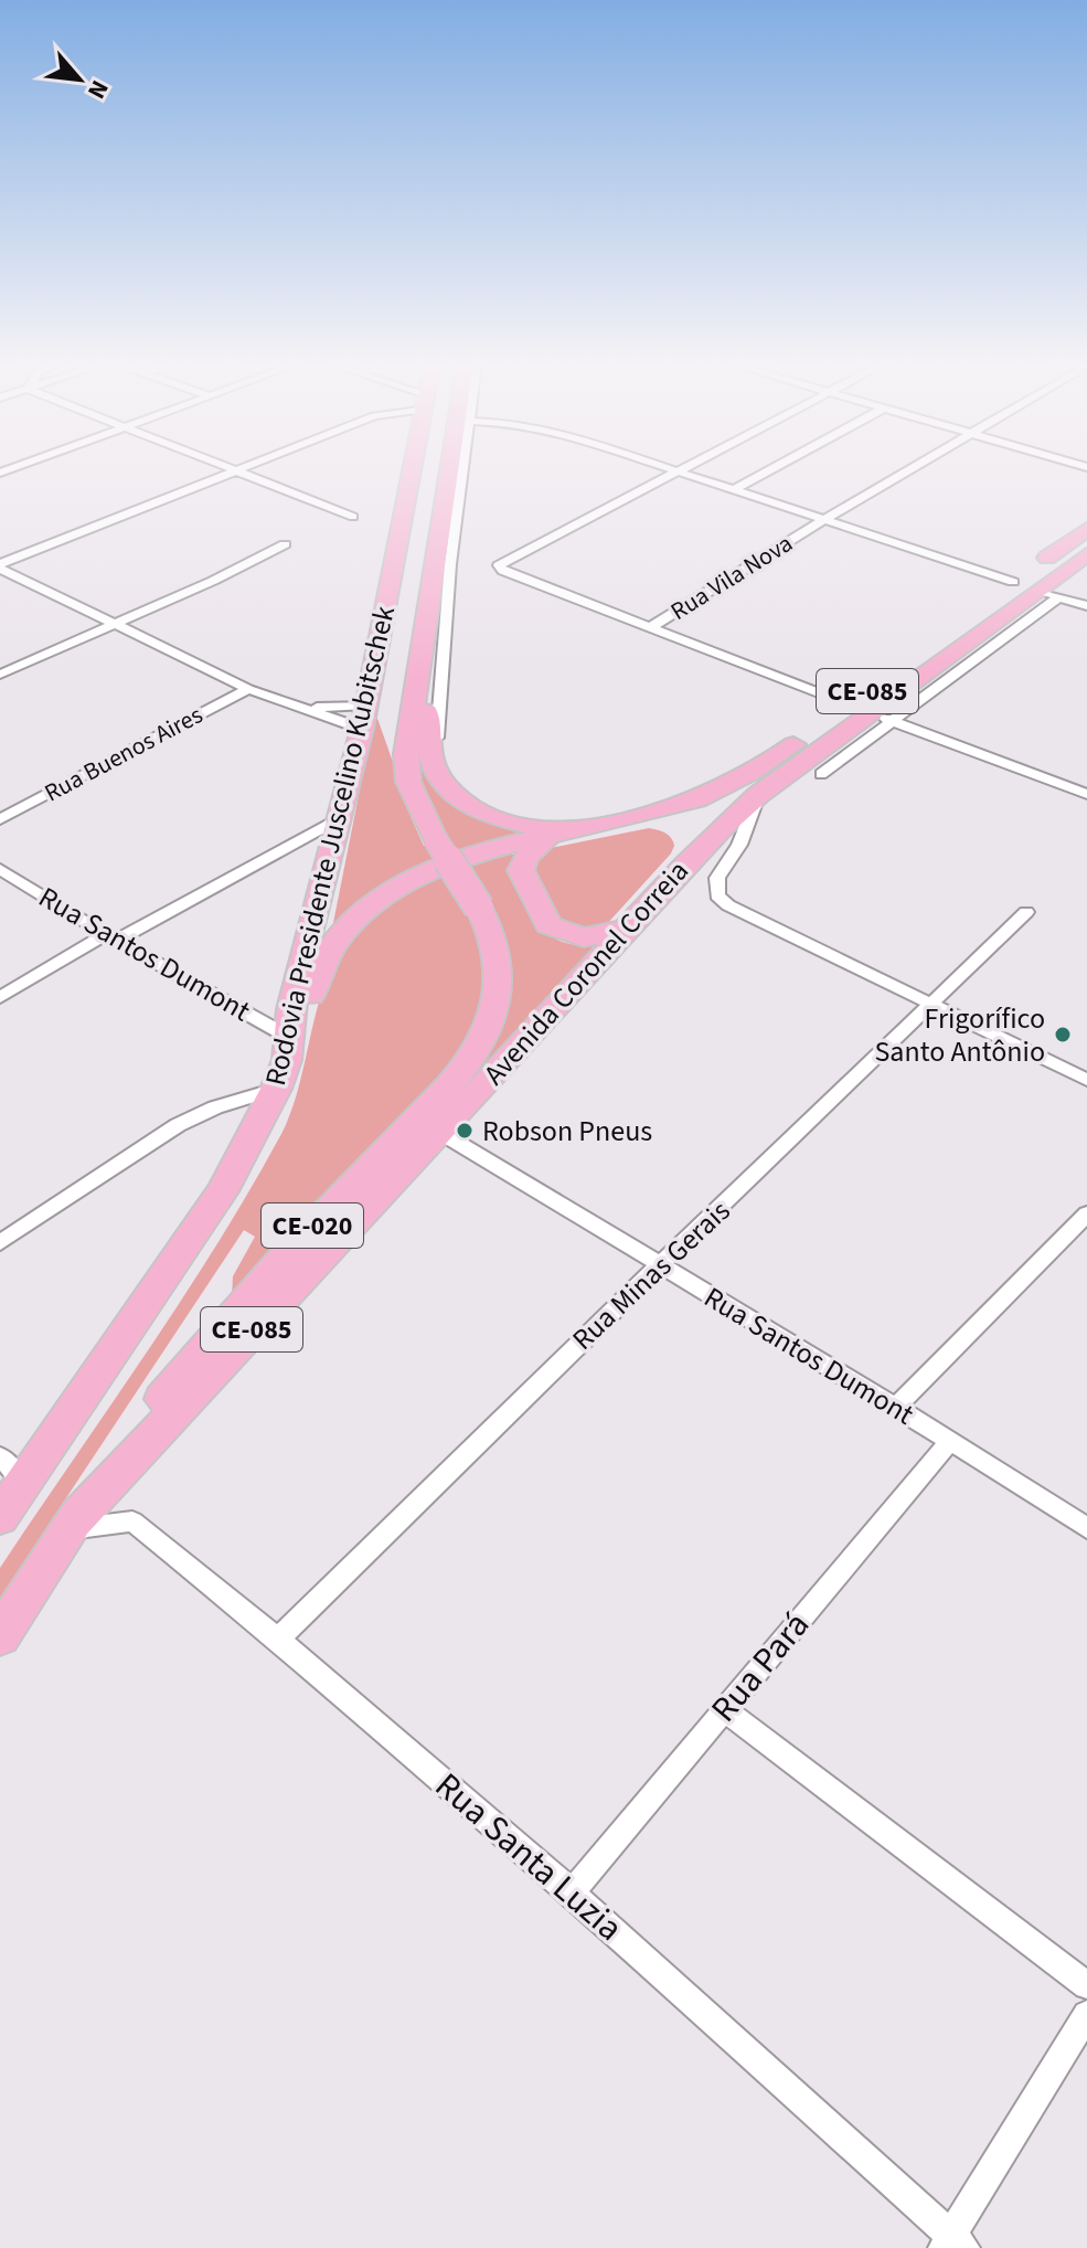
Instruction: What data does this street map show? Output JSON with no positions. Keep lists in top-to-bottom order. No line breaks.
{"streets":{"highway":["CE-085","Rodovia Presidente Juscelino Kubitschek","Avenida Coronel Correia","CE-020"],"street":["Rua Vila Nova","Rua Buenos Aires","Rua Santos Dumont","Rua Minas Gerais","Rua Pará","Rua Santa Luzia"]},"crossings":[["Rodovia Presidente Juscelino Kubitschek","Rua Santos Dumont"],["Rodovia Presidente Juscelino Kubitschek","Avenida Coronel Correia"],["Rodovia Presidente Juscelino Kubitschek","Rua Santa Luzia"],["Rua Santos Dumont","Avenida Coronel Correia"],["Rua Santos Dumont","Rua Minas Gerais"],["Rua Santos Dumont","Rua Pará"],["Avenida Coronel Correia","Rua Santa Luzia"],["Rua Minas Gerais","Rua Santa Luzia"],["Rua Pará","Rua Santa Luzia"]],"places":["Frigorífico Santo Antônio","Robson Pneus"],"north":"bottom right"}
